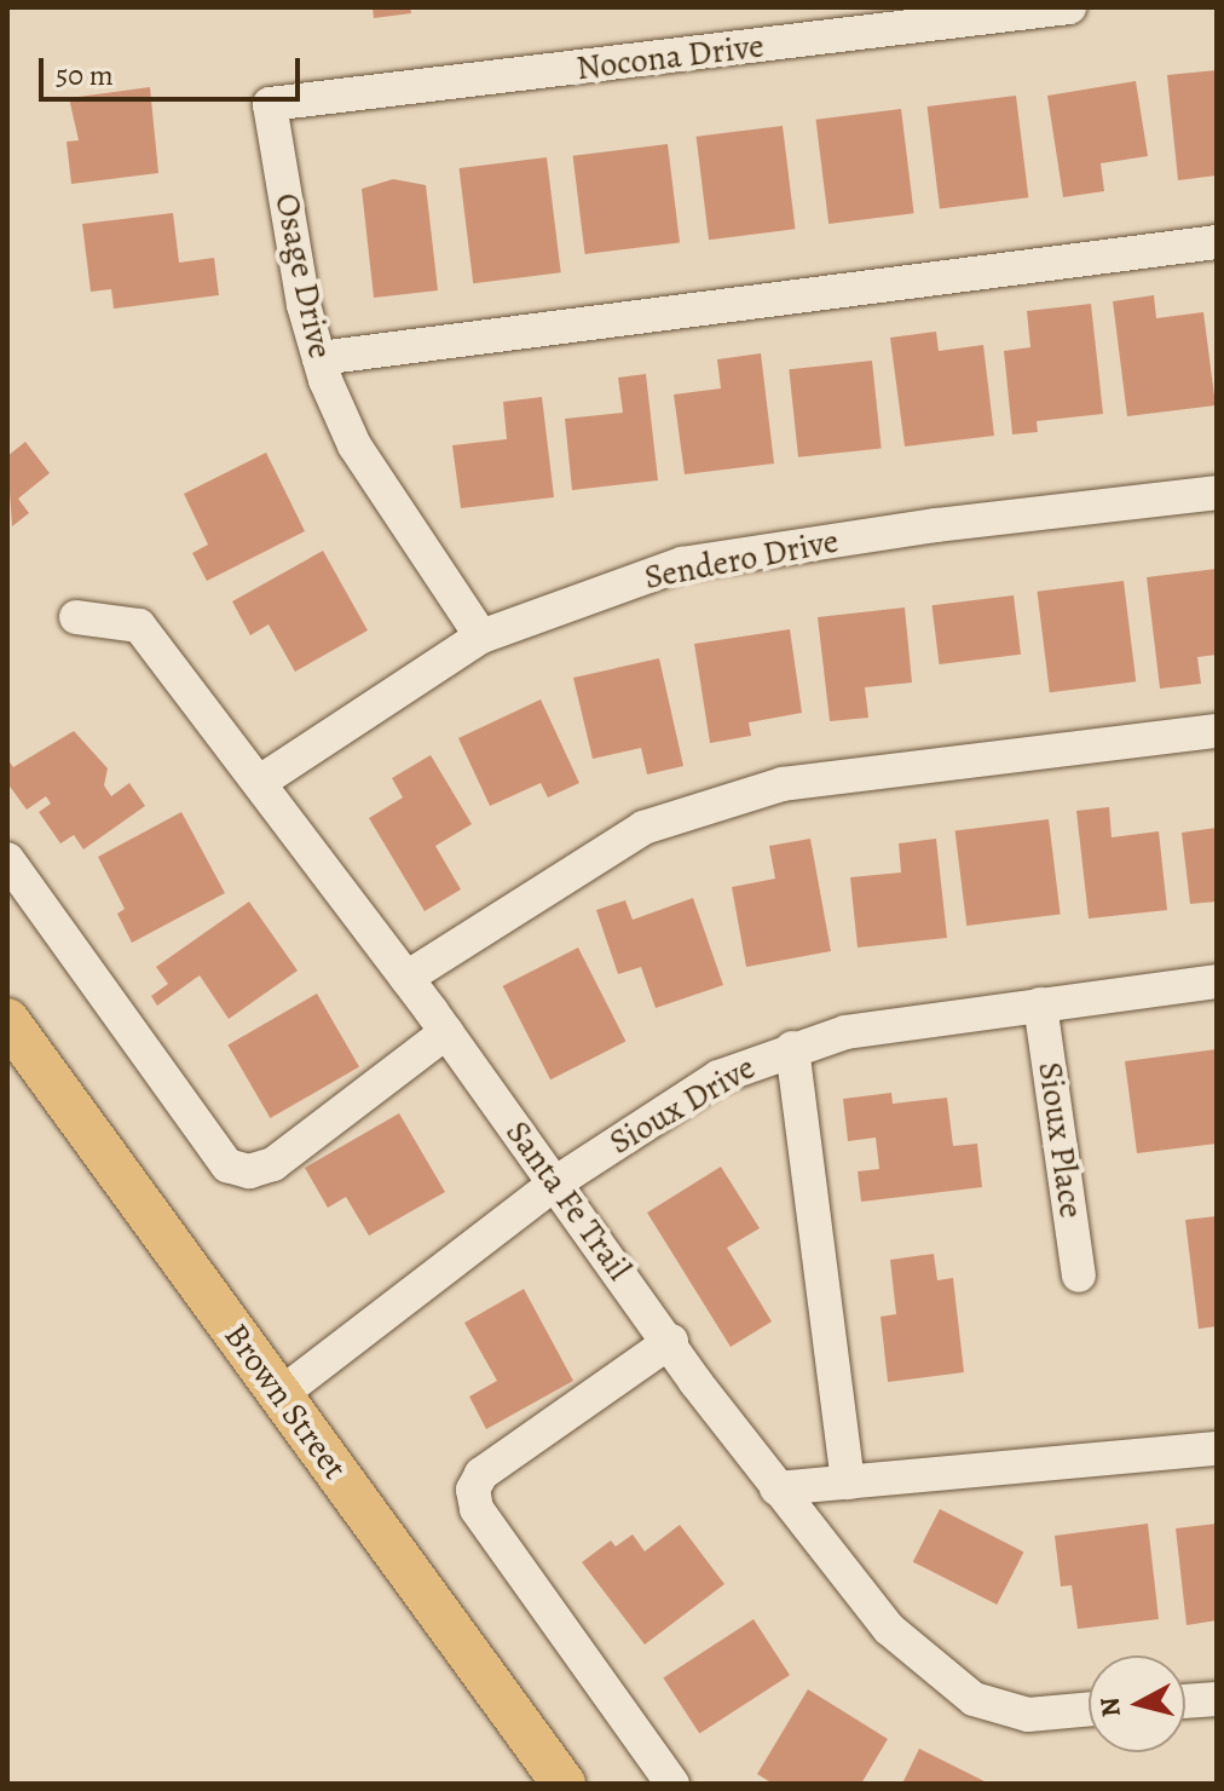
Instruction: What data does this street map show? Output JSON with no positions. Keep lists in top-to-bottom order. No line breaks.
{"streets":{"main road":["Brown Street"],"street":["Nocona Drive","Osage Drive","Sendero Drive","Sioux Drive","Sioux Place","Santa Fe Trail"]},"crossings":[["Nocona Drive","Osage Drive"],["Osage Drive","Sendero Drive"],["Sendero Drive","Santa Fe Trail"],["Sioux Drive","Sioux Place"],["Sioux Drive","Santa Fe Trail"],["Sioux Drive","Brown Street"]],"scale_bar":"50 m","north":"left"}
